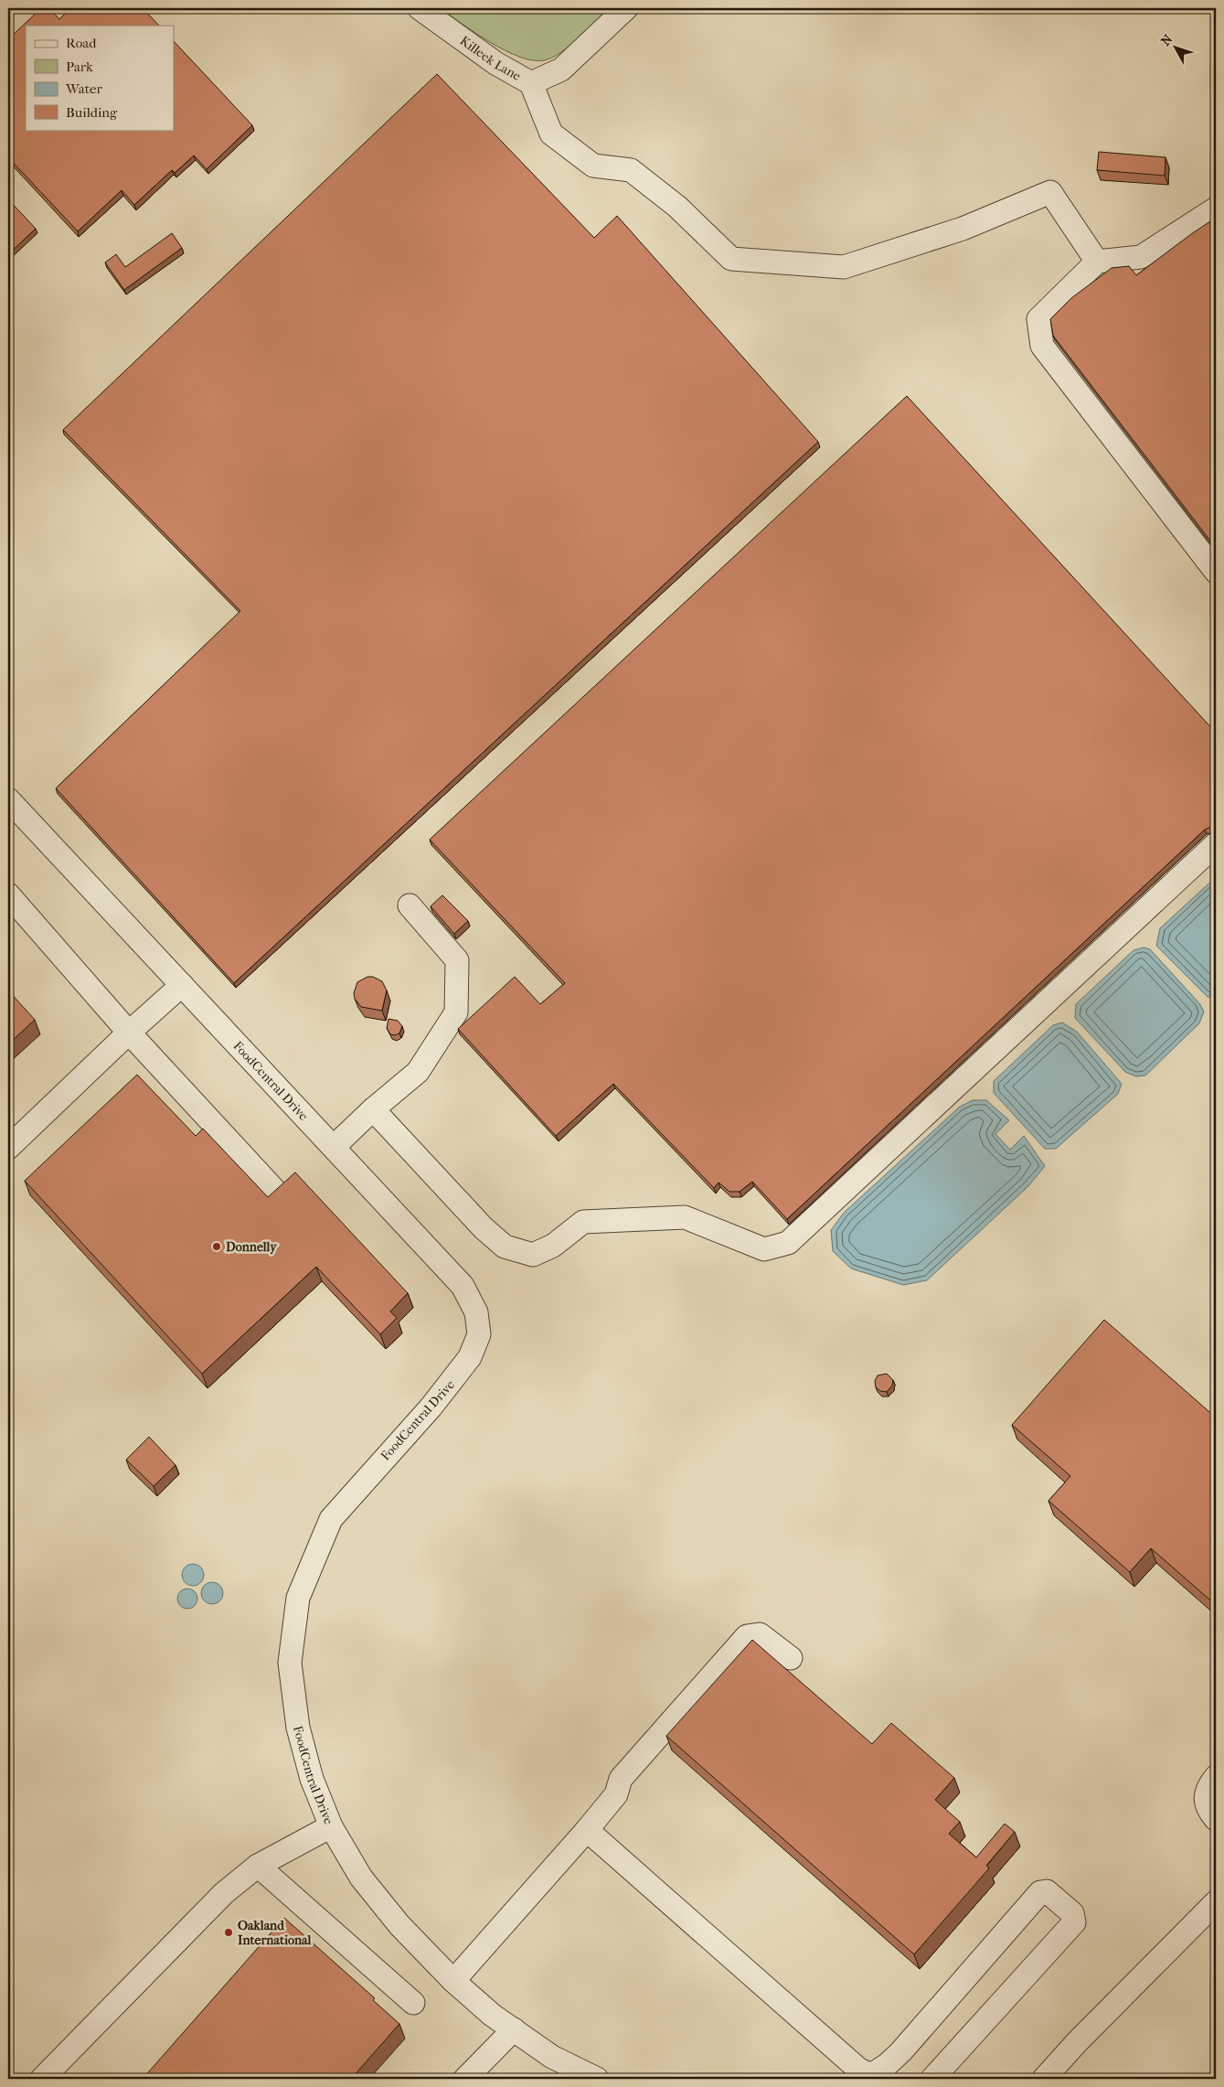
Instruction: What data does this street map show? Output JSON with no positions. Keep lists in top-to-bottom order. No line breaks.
{"streets":{"street":["Killeek Lane","FoodCentral Drive"]},"places":["Donnelly","Oakland International"],"legend":["Road","Park","Water","Building"],"north":"top left"}
